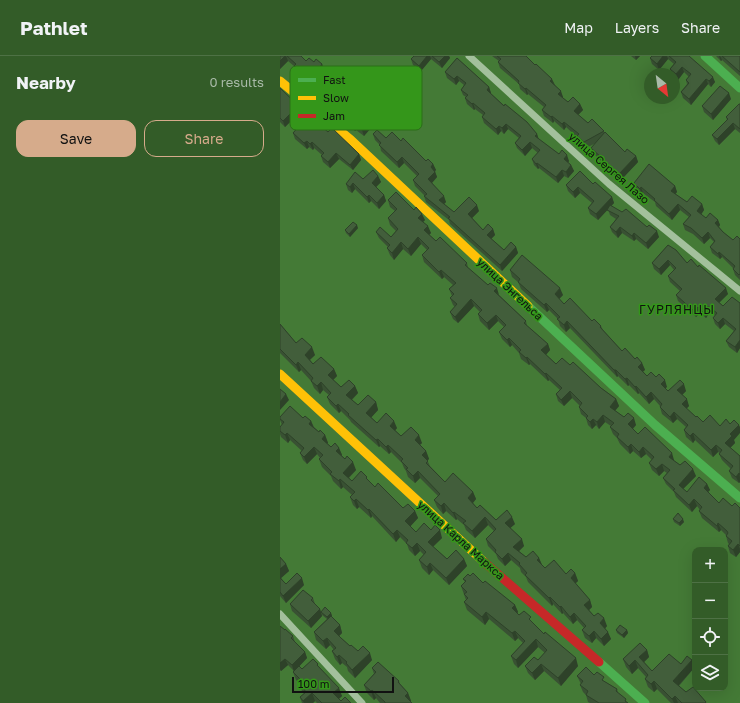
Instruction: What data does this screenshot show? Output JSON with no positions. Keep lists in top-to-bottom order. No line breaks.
{"streets":{"street":["улица Сергея Лазо","улица Энгельса","улица Карла Маркса"]},"districts":["ГУРЛЯНЦЫ"],"legend":["Fast","Slow","Jam"],"scale_bar":"100 m","north":"bottom right","page":{"header":"Pathlet","nav":["Map","Layers","Share"],"heading":["Nearby","0 results"],"buttons":["Save","Share"],"map_buttons":["+","−"],"scale":"100 m"}}
